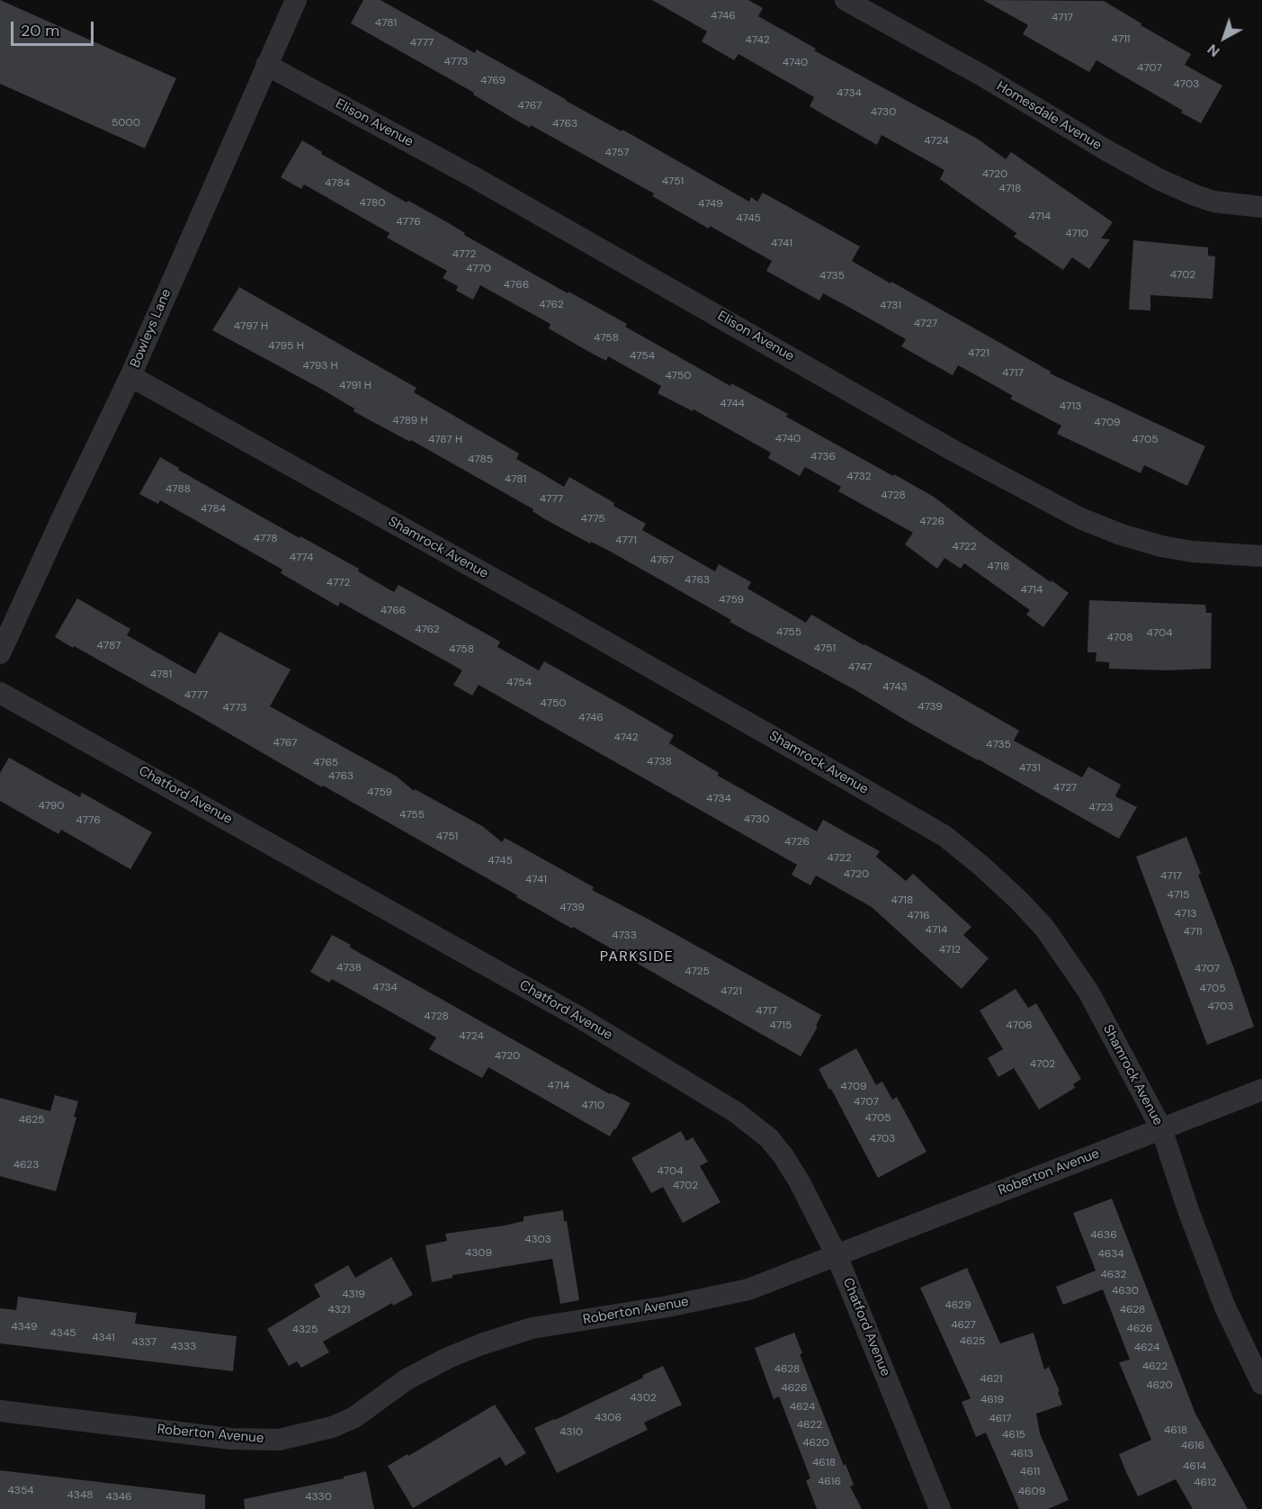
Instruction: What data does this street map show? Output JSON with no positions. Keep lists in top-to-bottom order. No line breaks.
{"streets":{"street":["Homesdale Avenue","Elison Avenue","Bowleys Lane","Shamrock Avenue","Chatford Avenue","Roberton Avenue"]},"crossings":[["Elison Avenue","Bowleys Lane"],["Bowleys Lane","Shamrock Avenue"],["Shamrock Avenue","Roberton Avenue"],["Chatford Avenue","Roberton Avenue"]],"districts":["PARKSIDE"],"house_numbers":["4746","4717","4781","4711","4742","4777","4773","4740","4707","4769","4703","4734","4767","4730","5000","4763","4724","4757","4720","4751","4784","4718","4780","4749","4714","4745","4776","4710","4741","4772","4770","4702","4735","4766","4762","4731","4727","4797 H","4758","4795 H","4721","4754","4793 H","4717","4750","4791 H","4744","4713","4789 H","4709","4740","4787 H","4705","4736","4785","4732","4781","4788","4728","4777","4784","4775","4726","4778","4771","4722","4774","4767","4718","4763","4772","4714","4759","4766","4762","4755","4704","4708","4787","4751","4758","4747","4781","4754","4743","4777","4750","4739","4773","4746","4742","4767","4735","4738","4765","4731","4763","4727","4759","4734","4790","4723","4755","4730","4776","4751","4726","4722","4745","4720","4717","4741","4715","4718","4739","4713","4716","4714","4711","4733","4712","4738","4707","4725","4734","4705","4721","4703","4717","4728","4715","4706","4724","4720","4702","4714","4709","4707","4710","4705","4625","4703","4623","4704","4702","4636","4303","4309","4634","4632","4630","4319","4629","4321","4628","4627","4349","4626","4325","4345","4341","4625","4337","4333","4624","4622","4628","4621","4620","4626","4302","4619","4624","4306","4617","4622","4618","4310","4615","4620","4616","4613","4618","4614","4611","4616","4612","4354","4609","4348","4346","4330"],"scale_bar":"20 m","north":"bottom left"}
